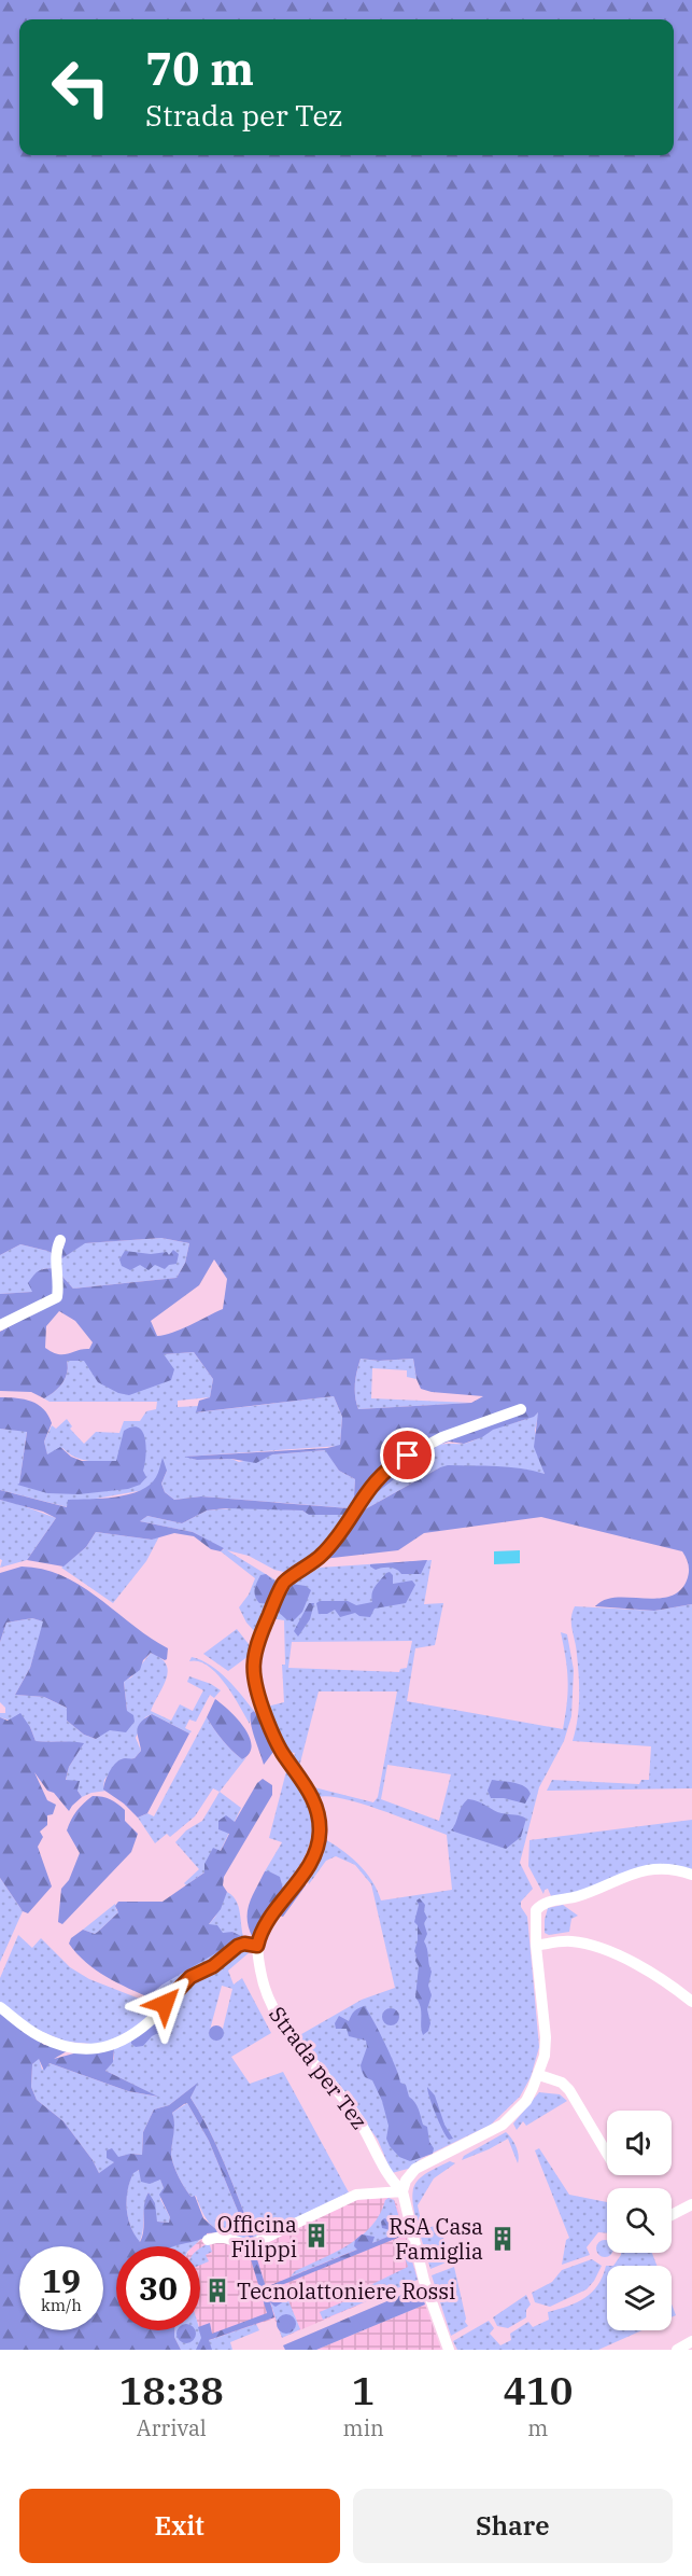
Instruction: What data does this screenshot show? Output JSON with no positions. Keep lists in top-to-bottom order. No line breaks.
{"streets":{"street":["Strada per Tez"]},"places":{"building":["Officina Filippi","RSA Casa Famiglia","Tecnolattoniere Rossi"]},"page":{"turn":["70 m","Strada per Tez"],"speed":"19 km/h","limit":"30","eta":["18:38","Arrival","1","min","410","m"],"buttons":["Exit","Share"]}}
